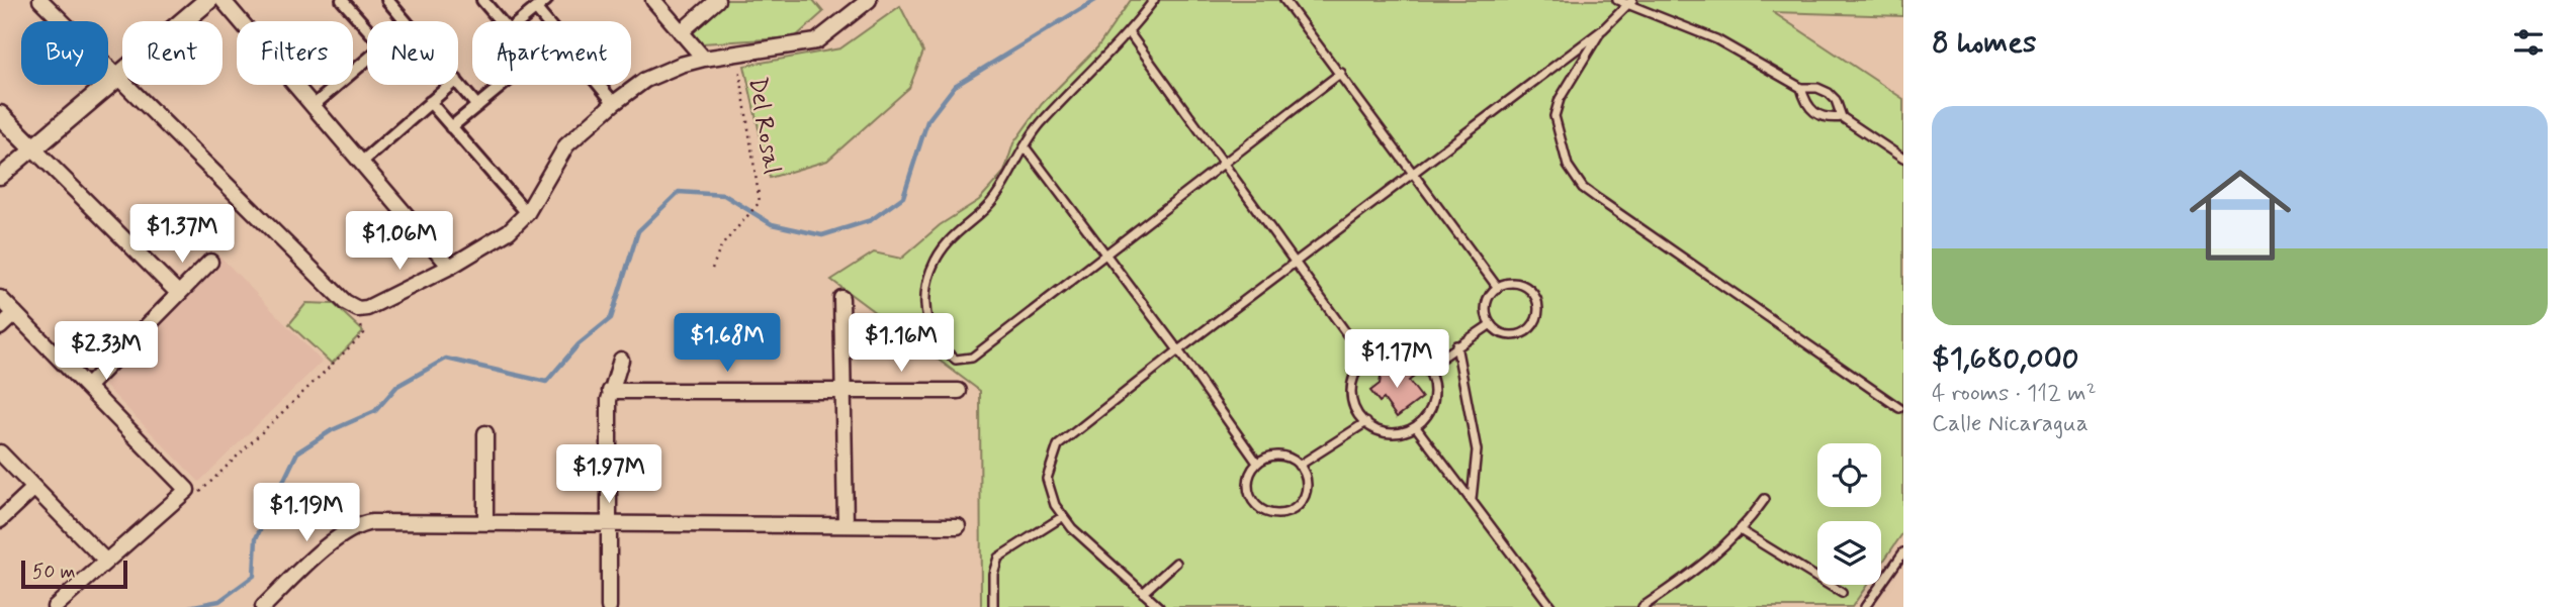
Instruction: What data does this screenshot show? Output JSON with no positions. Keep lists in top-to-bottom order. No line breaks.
{"streets":{"path":["Del Rosal"]},"scale_bar":"50 m","page":{"heading":"8 homes","chip":["Buy","Rent","Filters","New","Apartment"],"list":[{"name":"$1,680,000","note":"4 rooms · 112 m² · Calle Nicaragua"}],"price":["$1.37M","$1.06M","$1.68M","$1.16M","$2.33M","$1.17M","$1.97M","$1.19M"],"scale":"50 m"}}
